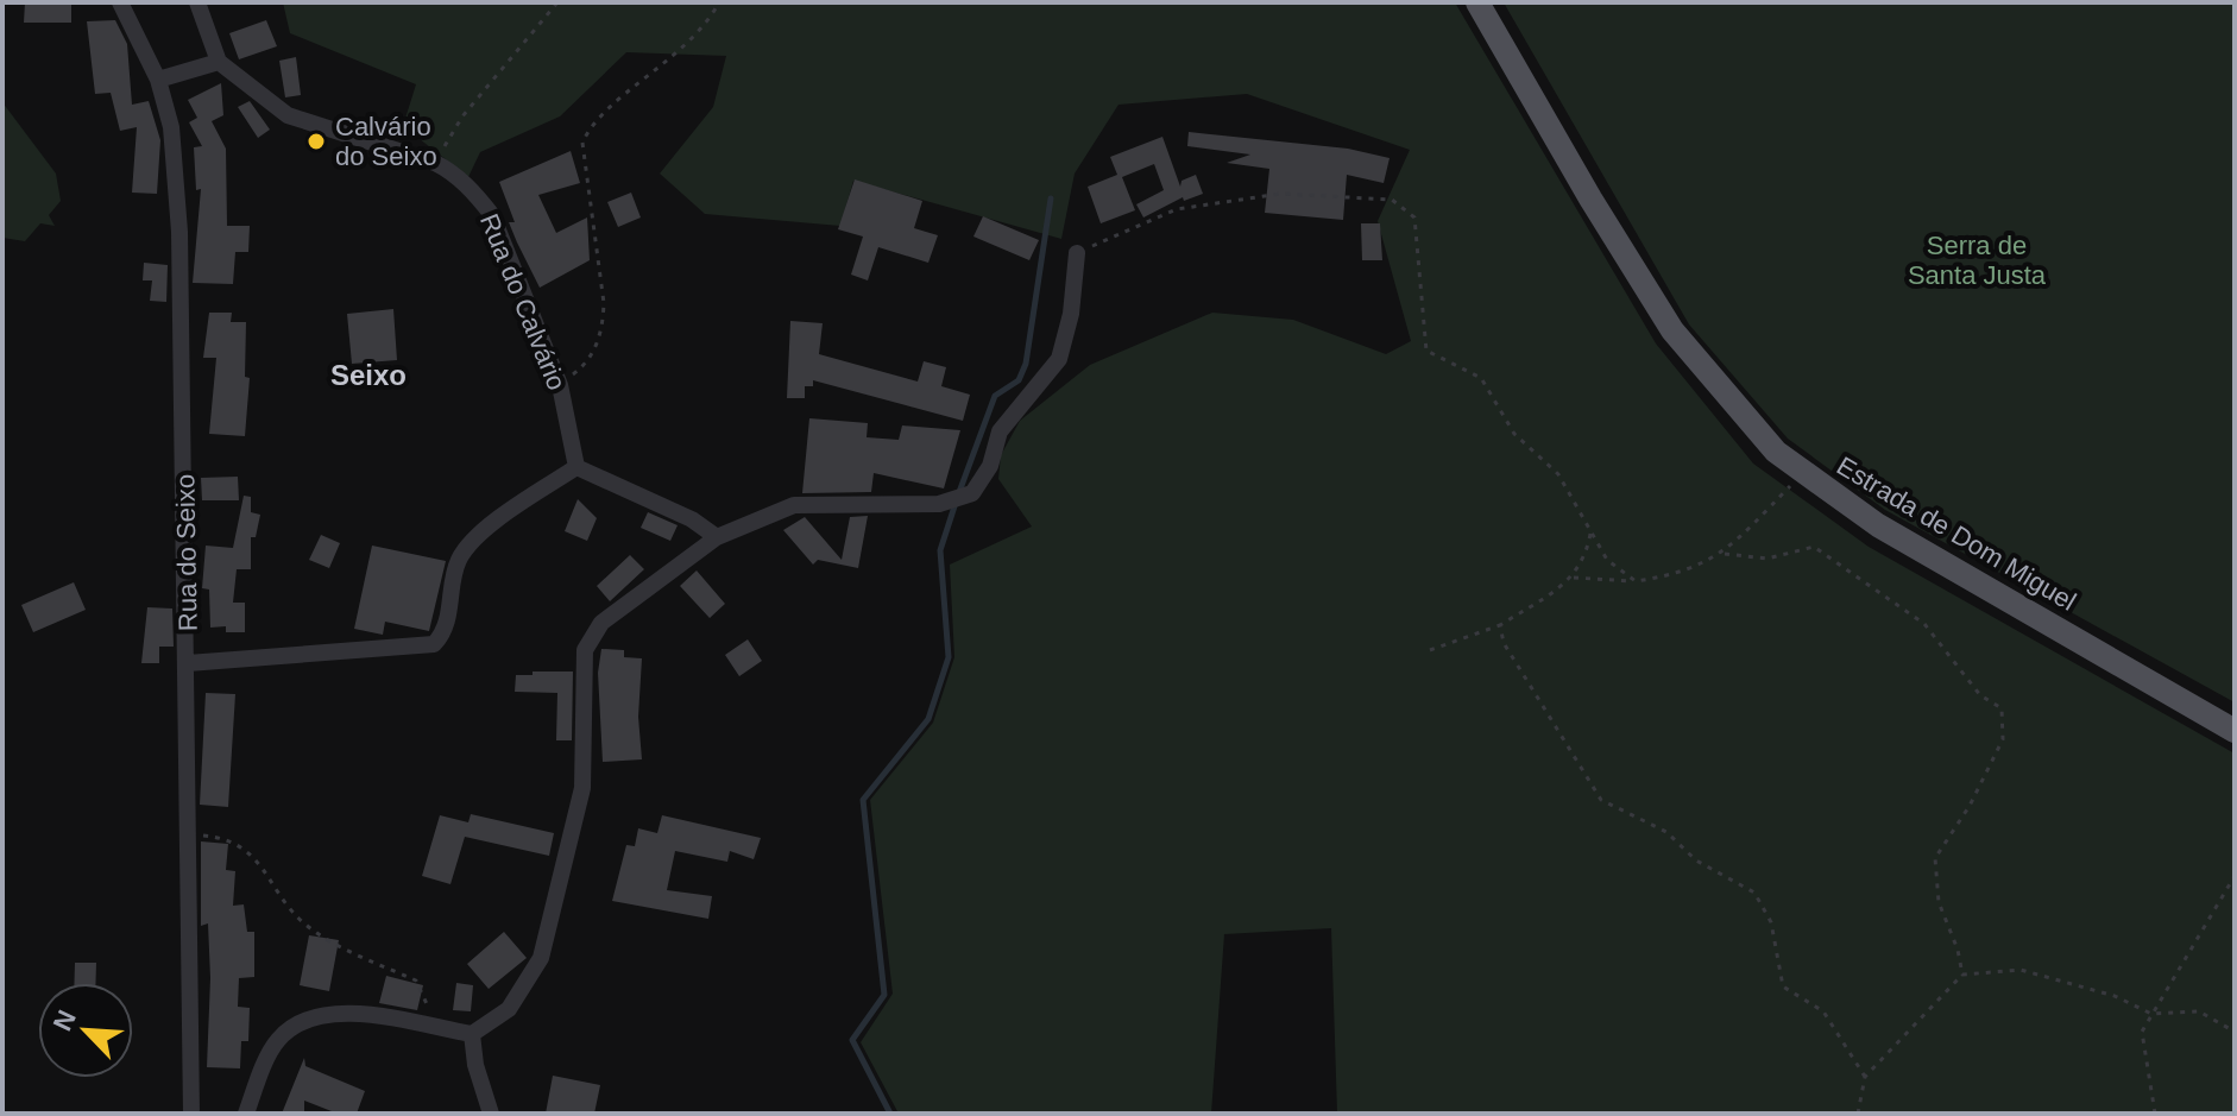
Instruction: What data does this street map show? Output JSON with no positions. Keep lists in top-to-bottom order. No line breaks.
{"streets":{"main road":["Estrada de Dom Miguel"],"street":["Rua do Calvário","Rua do Seixo"]},"districts":["Seixo"],"parks":["Serra de Santa Justa"],"places":["Calvário do Seixo"],"north":"top left"}
